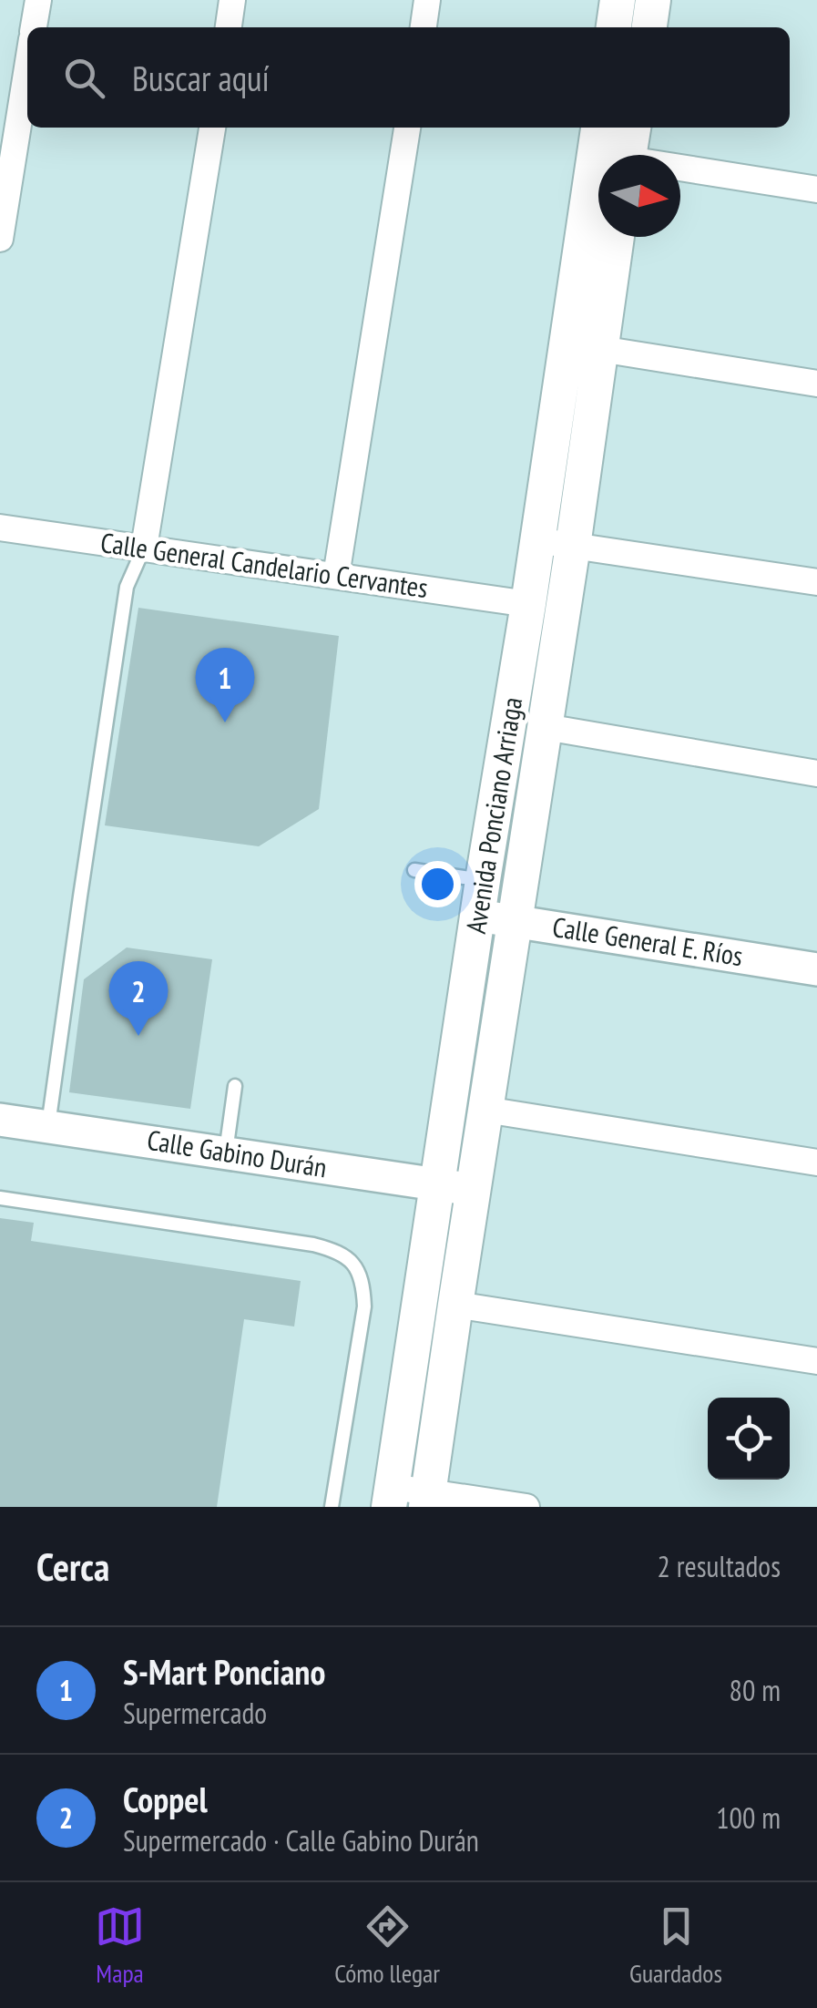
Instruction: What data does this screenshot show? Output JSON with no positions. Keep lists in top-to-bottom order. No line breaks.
{"streets":{"main road":["Avenida Ponciano Arriaga"],"street":["Calle General Candelario Cervantes","Calle General E. Ríos","Calle Gabino Durán"]},"crossings":[["Calle General Candelario Cervantes","Avenida Ponciano Arriaga"],["Avenida Ponciano Arriaga","Calle General E. Ríos"],["Avenida Ponciano Arriaga","Calle Gabino Durán"]],"north":"right","page":{"search":"Buscar aquí","pins":["1","2"],"heading":["Cerca","2 resultados"],"list":[{"mark":"1","name":"S-Mart Ponciano","note":"Supermercado","value":"80 m"},{"mark":"2","name":"Coppel","note":"Supermercado · Calle Gabino Durán","value":"100 m"}],"nav":["Mapa","Cómo llegar","Guardados"]}}
